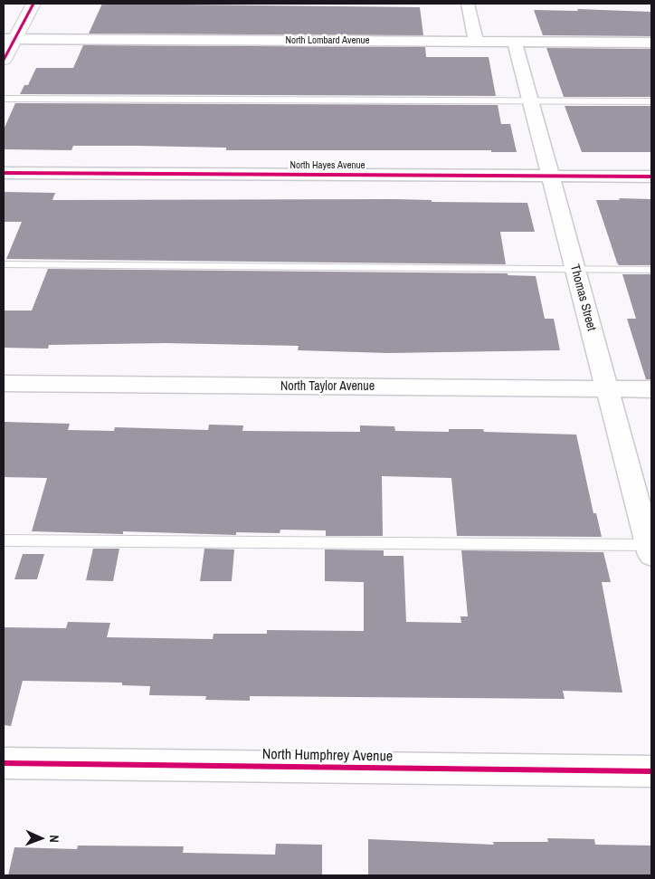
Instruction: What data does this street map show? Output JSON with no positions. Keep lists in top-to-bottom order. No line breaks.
{"streets":{"street":["North Lombard Avenue","North Hayes Avenue","Thomas Street","North Taylor Avenue","North Humphrey Avenue"]},"crossings":[["North Lombard Avenue","Thomas Street"],["North Hayes Avenue","Thomas Street"],["Thomas Street","North Taylor Avenue"]],"north":"right"}
